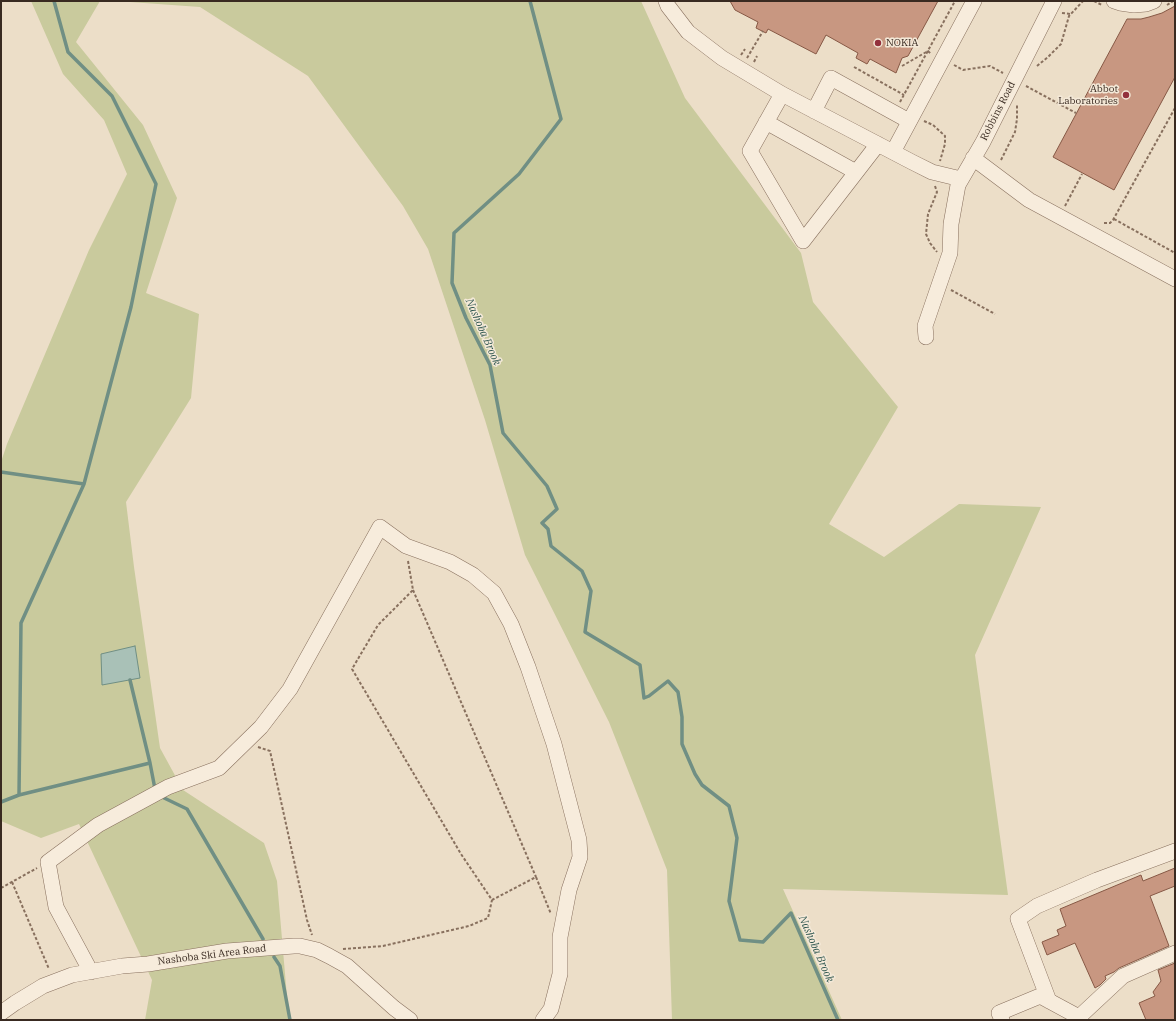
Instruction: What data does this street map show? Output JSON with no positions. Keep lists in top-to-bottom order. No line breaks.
{"streets":{"lane":["Robbins Road","Nashoba Ski Area Road"]},"water":["Nashoba Brook"],"places":["NOKIA","Abbot Laboratories"]}
